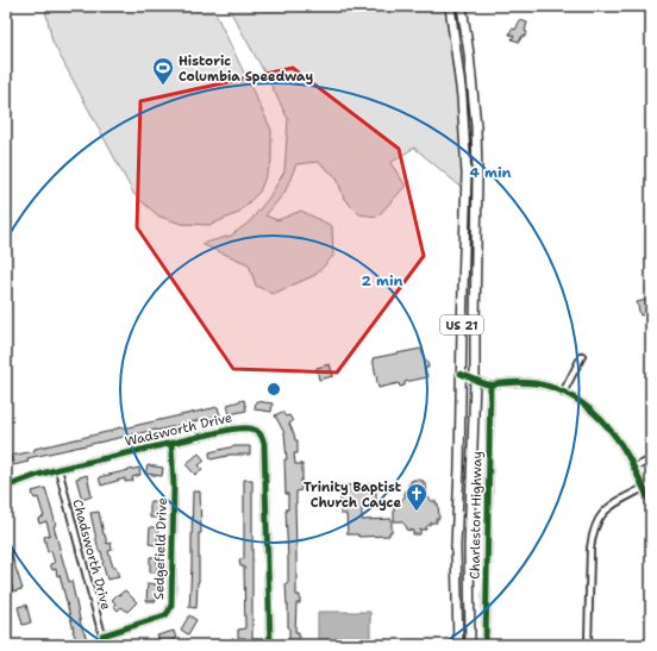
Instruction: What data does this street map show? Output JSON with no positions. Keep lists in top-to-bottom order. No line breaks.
{"streets":{"main road":["US 21","Charleston Highway"],"street":["Wadsworth Drive","Sedgefield Drive","Chadsworth Drive"]},"crossings":[["Wadsworth Drive","Sedgefield Drive"],["Wadsworth Drive","Chadsworth Drive"],["Sedgefield Drive","Chadsworth Drive"]],"places":{"sports":["Historic Columbia Speedway"],"church":["Trinity Baptist Church Cayce"]},"rings":["4 min","2 min"]}
